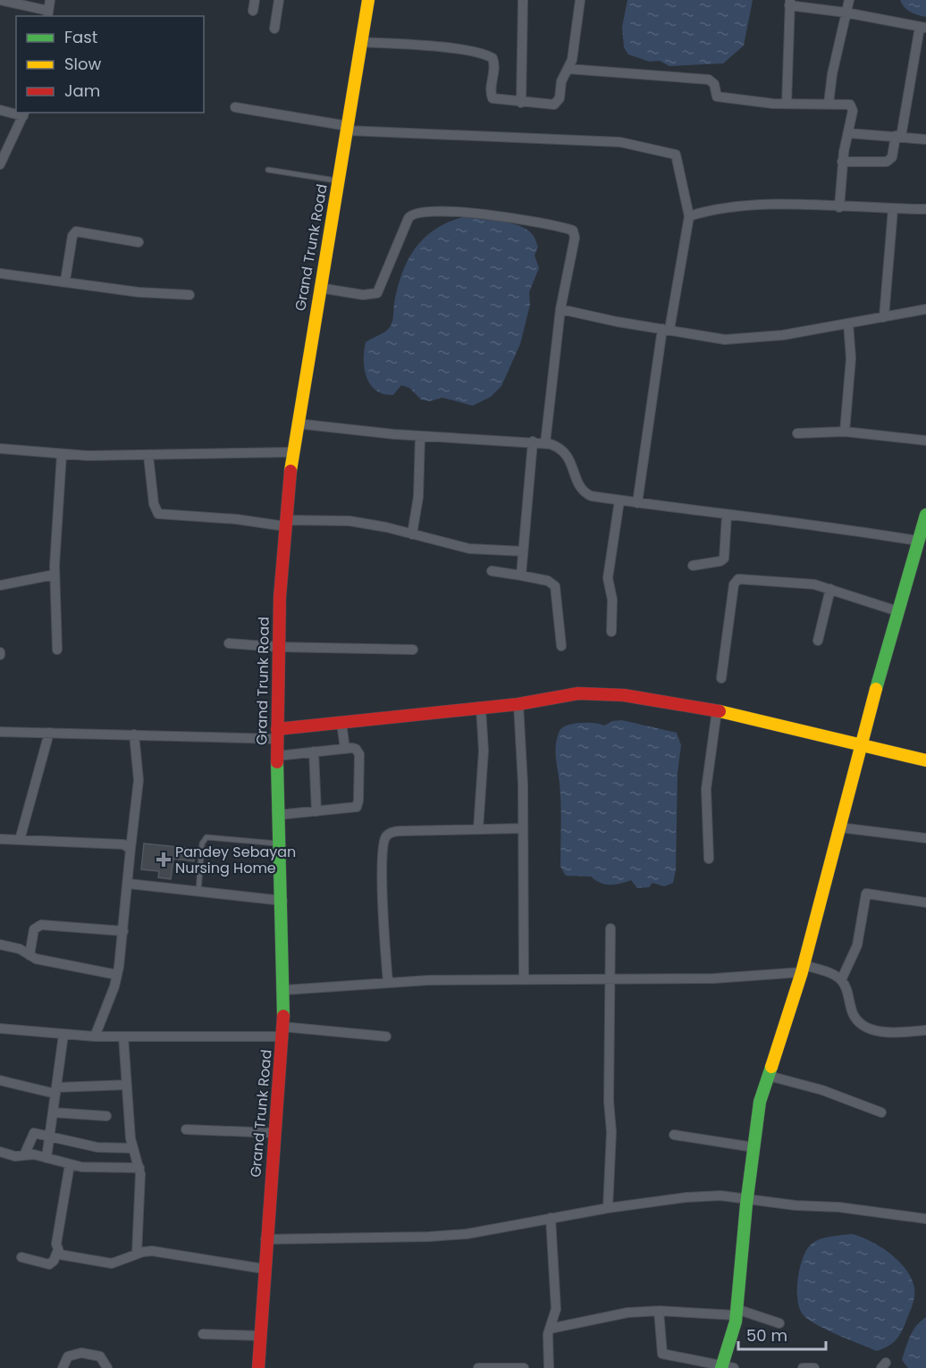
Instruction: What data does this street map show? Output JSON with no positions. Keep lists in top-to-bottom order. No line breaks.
{"streets":{"street":["Grand Trunk Road"]},"places":{"health":["Pandey Sebayan Nursing Home"]},"legend":["Fast","Slow","Jam"],"scale_bar":"50 m"}
